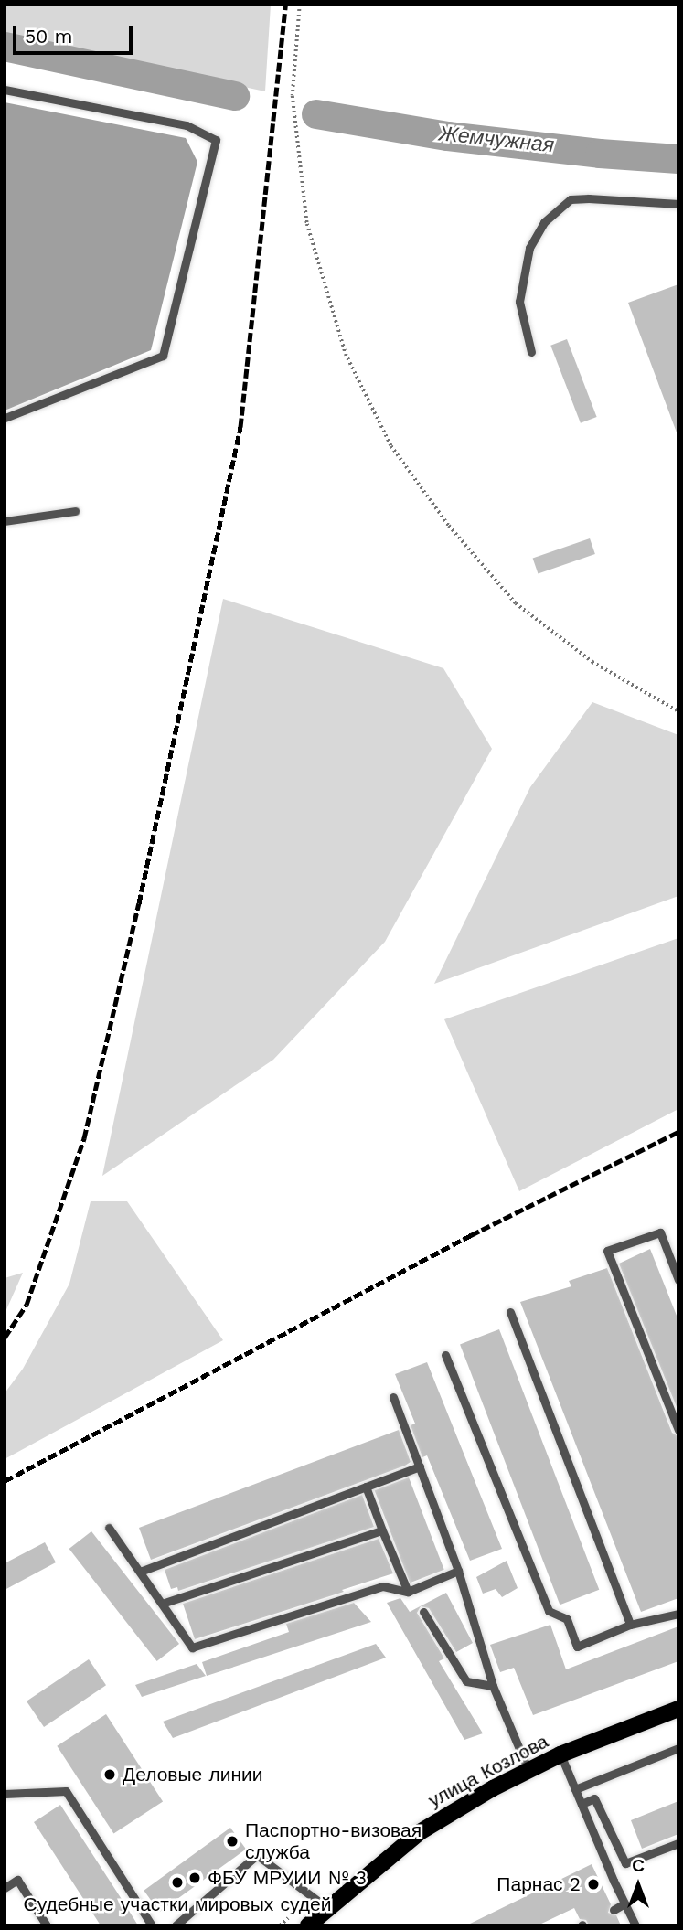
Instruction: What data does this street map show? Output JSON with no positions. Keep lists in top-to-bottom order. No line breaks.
{"streets":{"main road":["улица Козлова"]},"water":["Жемчужная"],"places":["Деловые линии","Паспортно-визовая служба","ФБУ МРУИИ № 3","Судебные участки мировых судей","Парнас 2"],"scale_bar":"50 m","north":"top"}
